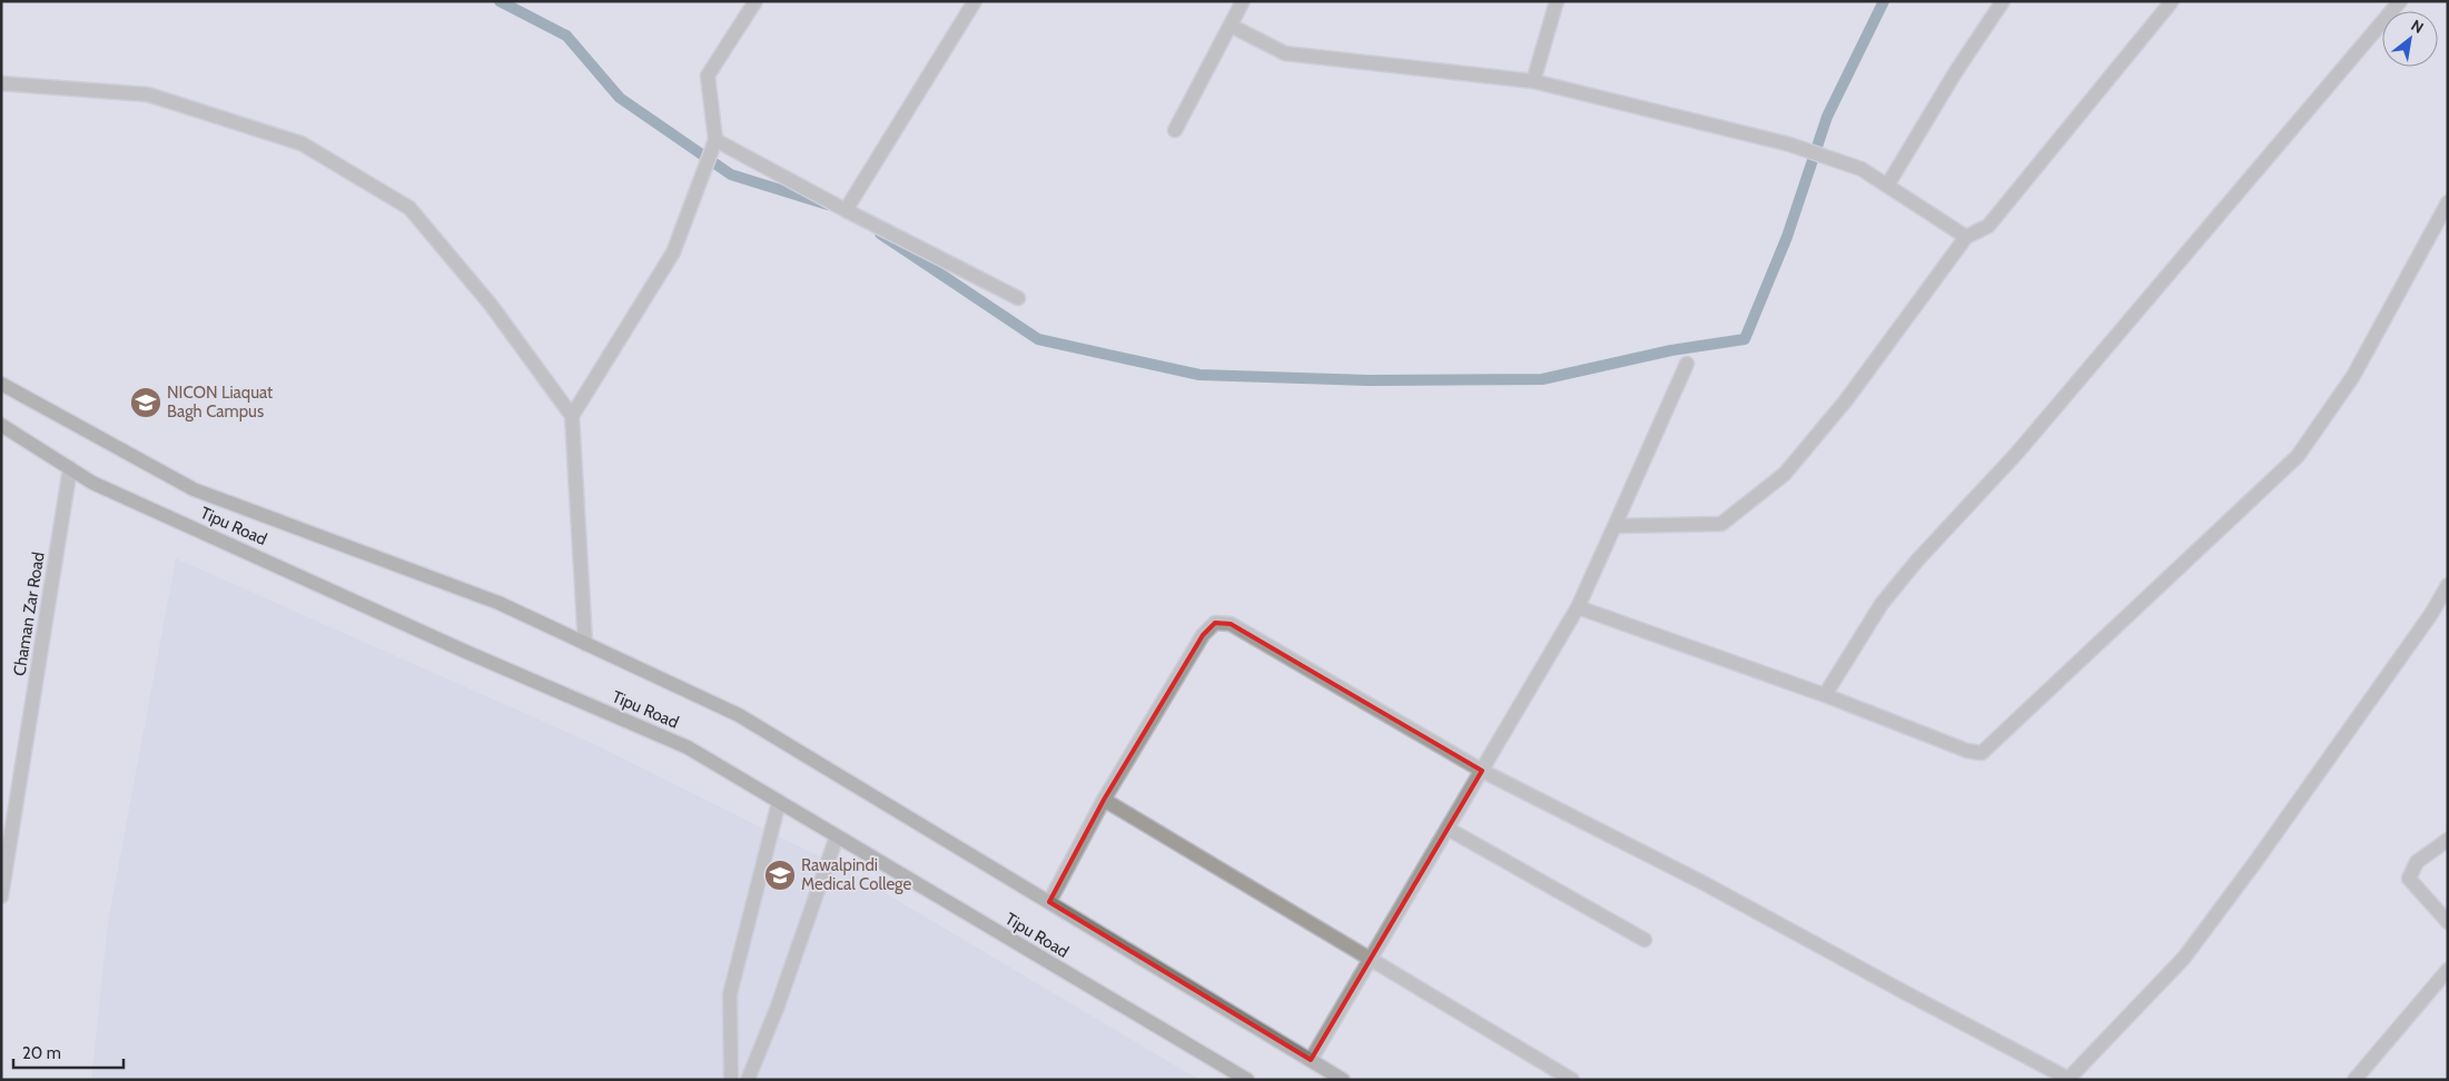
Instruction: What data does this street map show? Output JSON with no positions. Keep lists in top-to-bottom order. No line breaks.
{"streets":{"main road":["Tipu Road"],"street":["Chaman Zar Road"]},"crossings":[["Tipu Road","Chaman Zar Road"]],"places":{"school or university":["NICON Liaquat Bagh Campus","Rawalpindi Medical College"]},"scale_bar":"20 m","north":"top right"}
